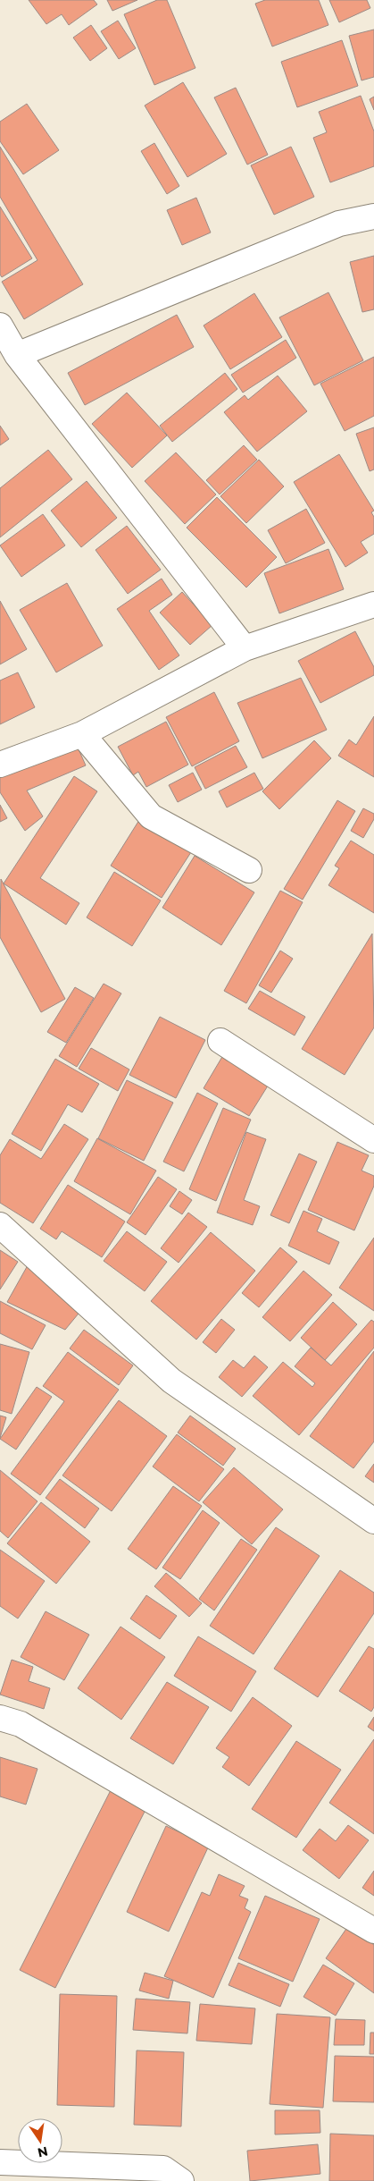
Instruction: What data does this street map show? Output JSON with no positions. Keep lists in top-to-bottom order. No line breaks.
{"north":"bottom"}
